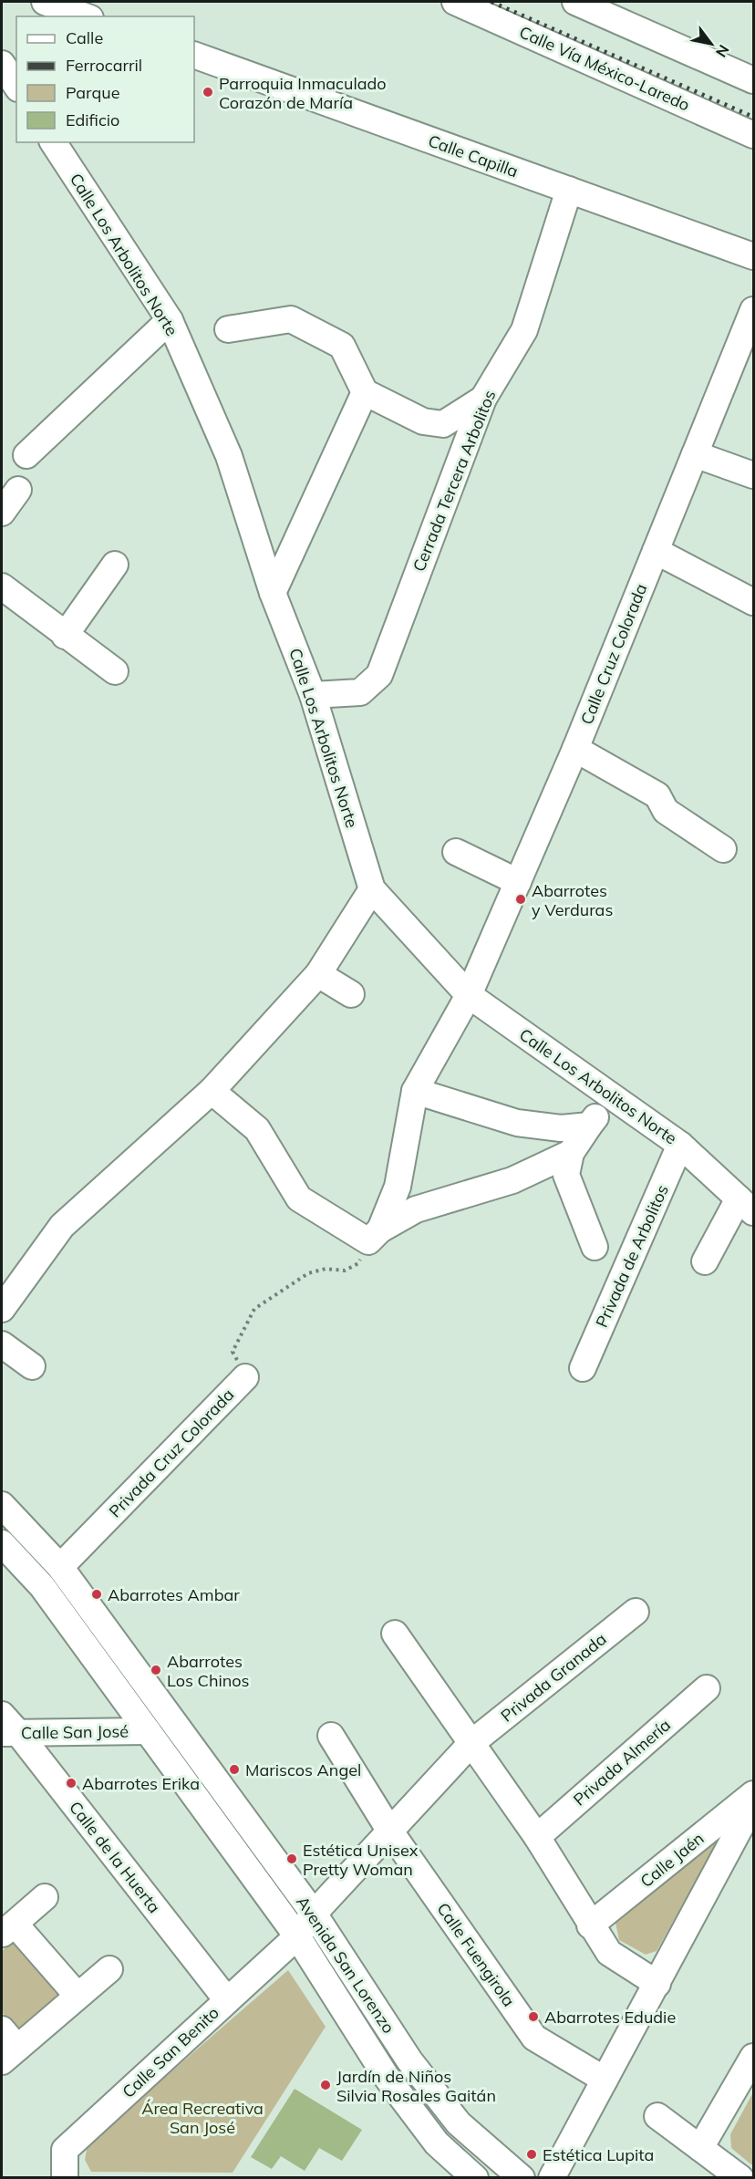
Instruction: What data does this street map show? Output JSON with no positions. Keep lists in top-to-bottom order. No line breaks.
{"streets":{"street":["Calle Vía México-Laredo","Calle Capilla","Calle Los Arbolitos Norte","Cerrada Tercera Arbolitos","Calle Cruz Colorada","Privada de Arbolitos","Privada Cruz Colorada","Privada Granada","Calle San José","Privada Almería","Calle de la Huerta","Calle Jaén","Calle Fuengirola","Avenida San Lorenzo","Calle San Benito"]},"crossings":[["Calle Capilla","Cerrada Tercera Arbolitos"],["Calle Los Arbolitos Norte","Cerrada Tercera Arbolitos"],["Calle Los Arbolitos Norte","Calle Cruz Colorada"],["Calle Los Arbolitos Norte","Privada de Arbolitos"],["Calle Cruz Colorada","Privada Cruz Colorada"],["Privada Cruz Colorada","Avenida San Lorenzo"],["Privada Granada","Calle Fuengirola"],["Privada Granada","Calle San Benito"],["Calle San José","Calle de la Huerta"],["Calle San José","Avenida San Lorenzo"],["Calle de la Huerta","Calle San Benito"],["Calle Fuengirola","Calle San Benito"],["Avenida San Lorenzo","Calle San Benito"]],"parks":["Área Recreativa San José"],"places":["Parroquia Inmaculado Corazón de María","Abarrotes y Verduras","Abarrotes Ambar","Abarrotes Los Chinos","Mariscos Angel","Abarrotes Erika","Estética Unisex Pretty Woman","Abarrotes Edudie","Jardín de Niños Silvia Rosales Gaitán","Estética Lupita"],"legend":["Calle","Ferrocarril","Parque","Edificio"],"north":"bottom right"}
